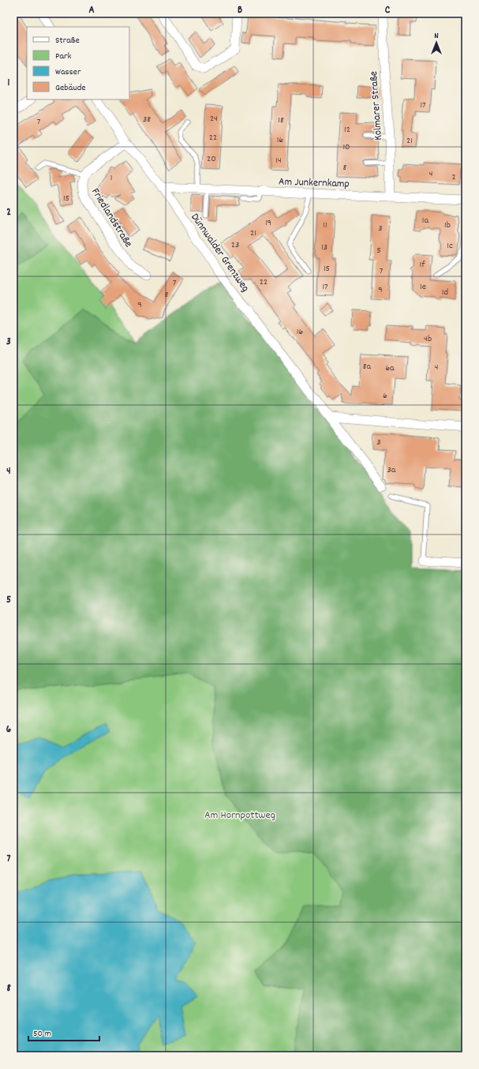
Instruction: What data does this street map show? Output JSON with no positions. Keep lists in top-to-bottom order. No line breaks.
{"streets":{"street":["Kolmarer Straße","Am Junkernkamp","Friedlandstraße","Dünnwalder Grenzweg"]},"crossings":[["Kolmarer Straße","Am Junkernkamp"],["Am Junkernkamp","Dünnwalder Grenzweg"]],"parks":["Am Hornpottweg"],"house_numbers":["17","24","38","18","7","12","22","16","21","10","20","14","8","4","2","1","15","1a","19","11","1b","3","21","23","1c","13","5","1f","15","7","22","7","17","1e","9","1d","8","9","16","4b","8a","4","6a","6","3","3a"],"legend":["Straße","Park","Wasser","Gebäude"],"scale_bar":"50 m","north":"top","grid":{"columns":["A","B","C"],"rows":["1","2","3","4","5","6","7","8"]}}
